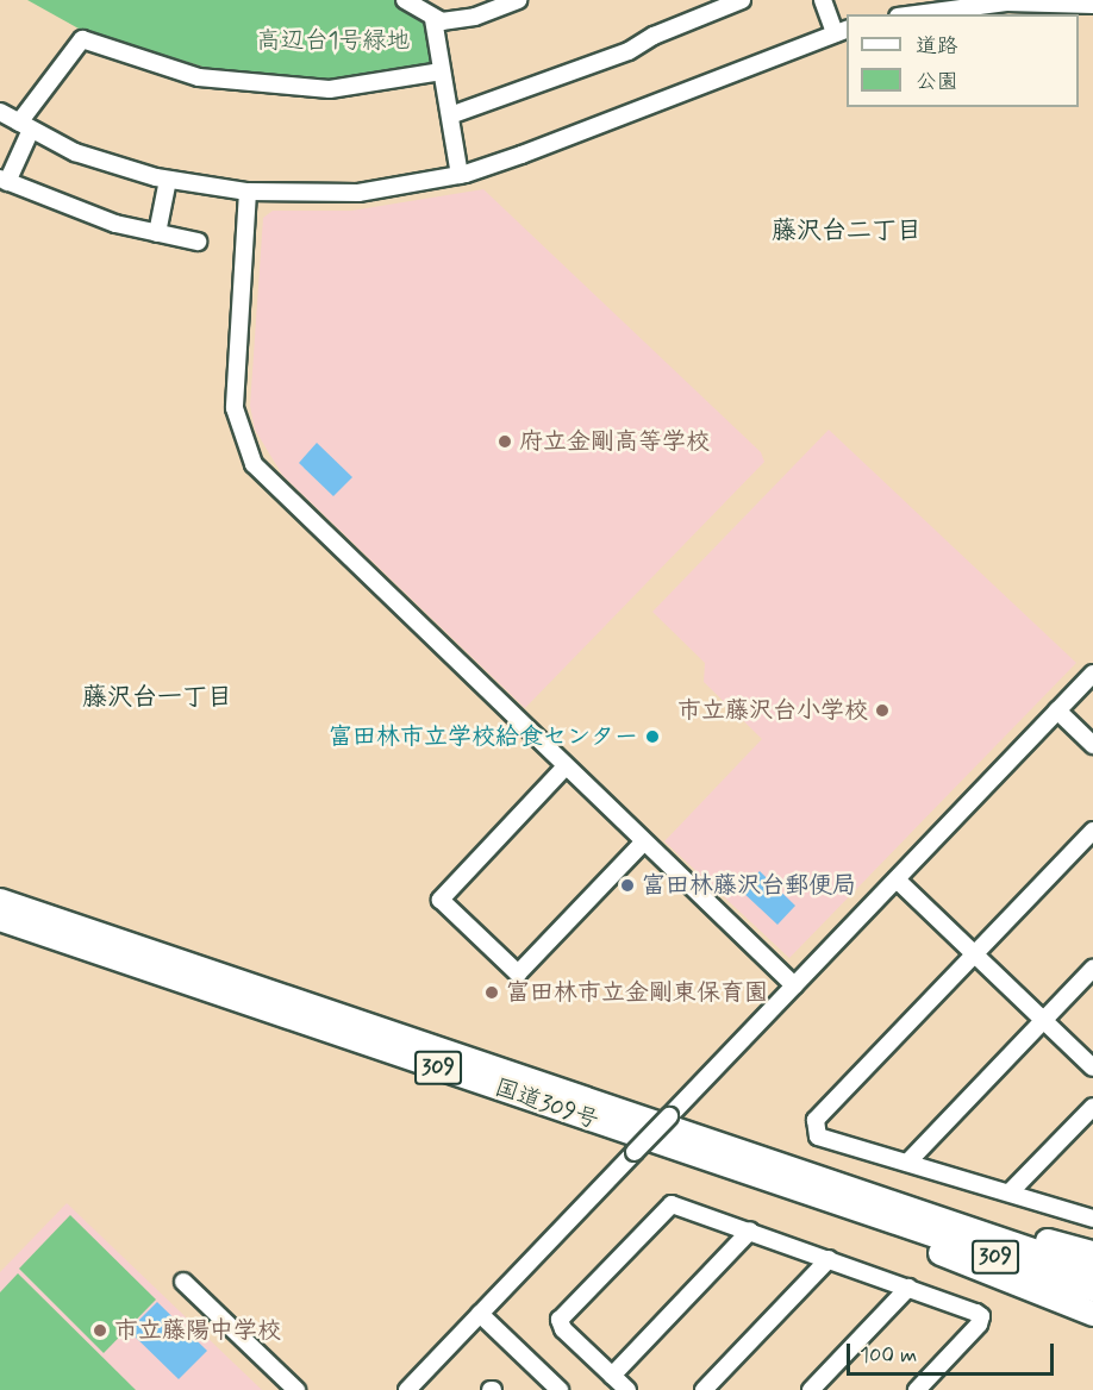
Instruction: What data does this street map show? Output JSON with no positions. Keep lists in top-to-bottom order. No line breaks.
{"streets":{"highway":["309","国道309号"]},"crossings":[["309","国道309号"]],"districts":["藤沢台二丁目","藤沢台一丁目"],"parks":["高辺台1号緑地"],"places":["府立金剛高等学校","市立藤沢台小学校","富田林市立学校給食センター","富田林藤沢台郵便局","富田林市立金剛東保育園","市立藤陽中学校"],"legend":["道路","公園"],"scale_bar":"100 m"}
